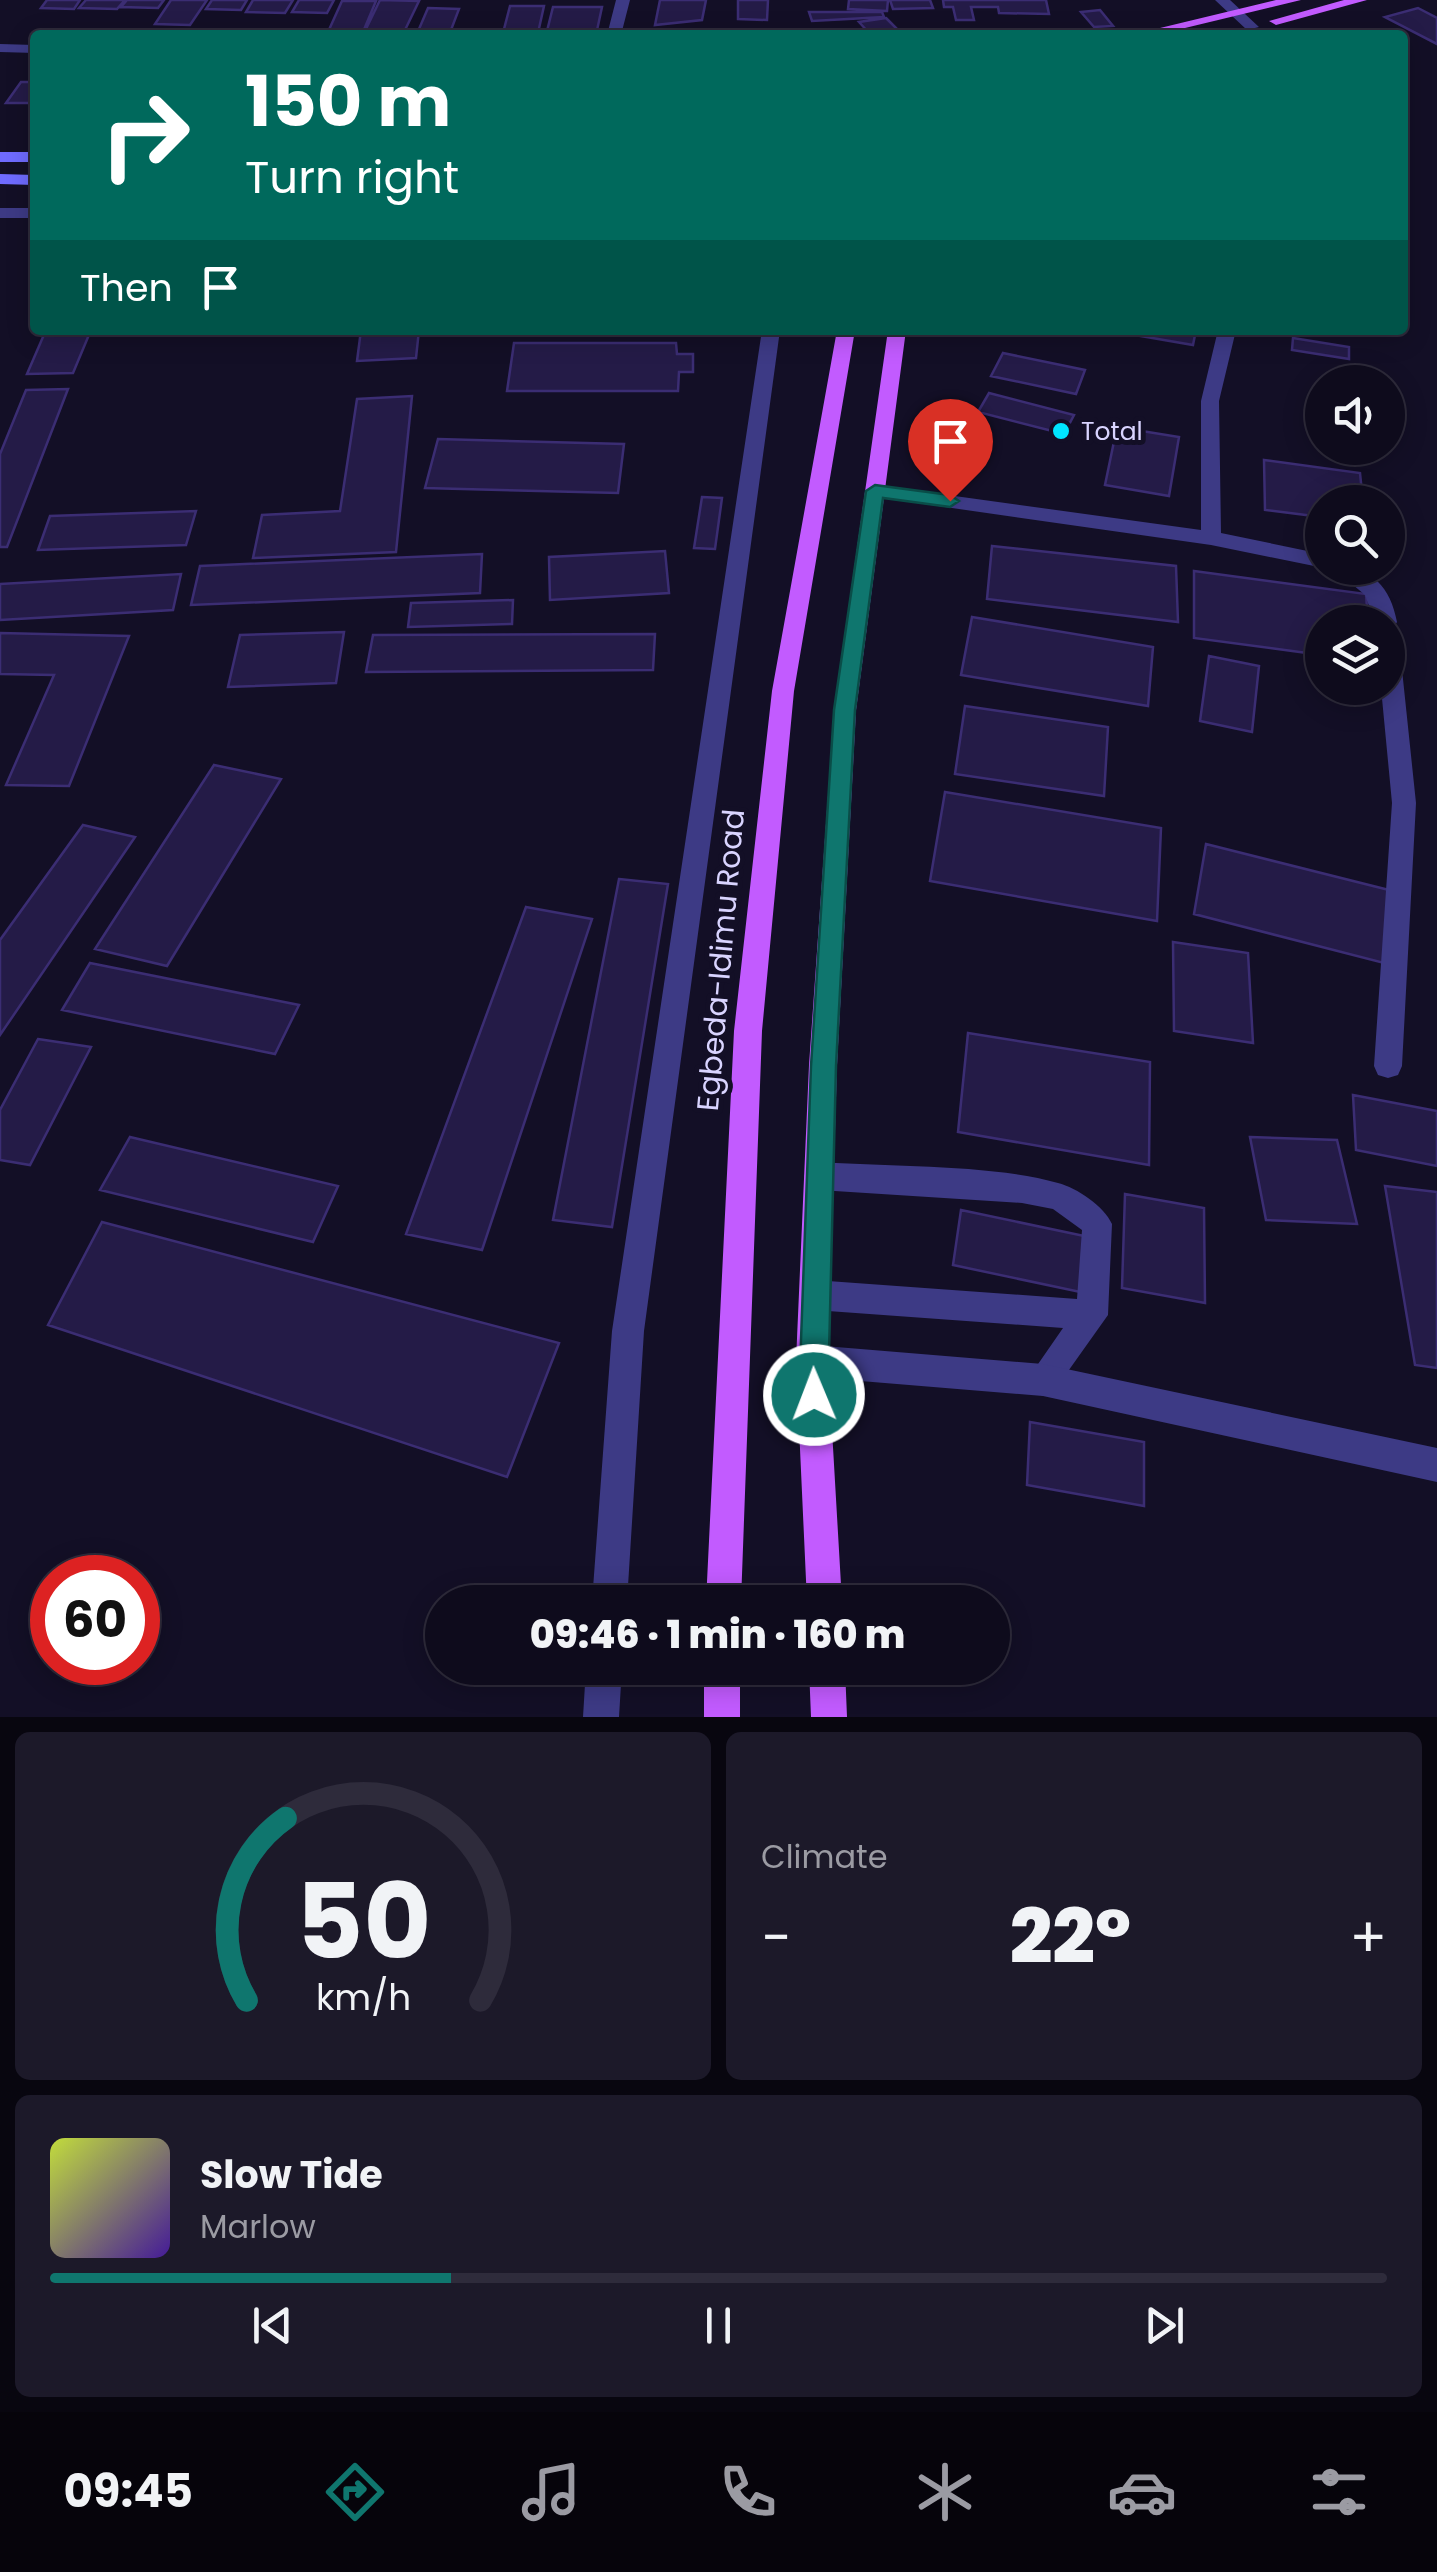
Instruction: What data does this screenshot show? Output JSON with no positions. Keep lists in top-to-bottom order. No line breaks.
{"streets":{"main road":["Egbeda-Idimu Road"]},"places":["Total"],"page":{"turn":["150 m","Turn right"],"then":"Then","limit":"60","trip":"09:46 · 1 min · 160 m","tile":"Climate","heat":["−","22°","+"],"song":["Slow Tide","Marlow"],"tabs":"09:45","gauge":["50","km/h"]}}
